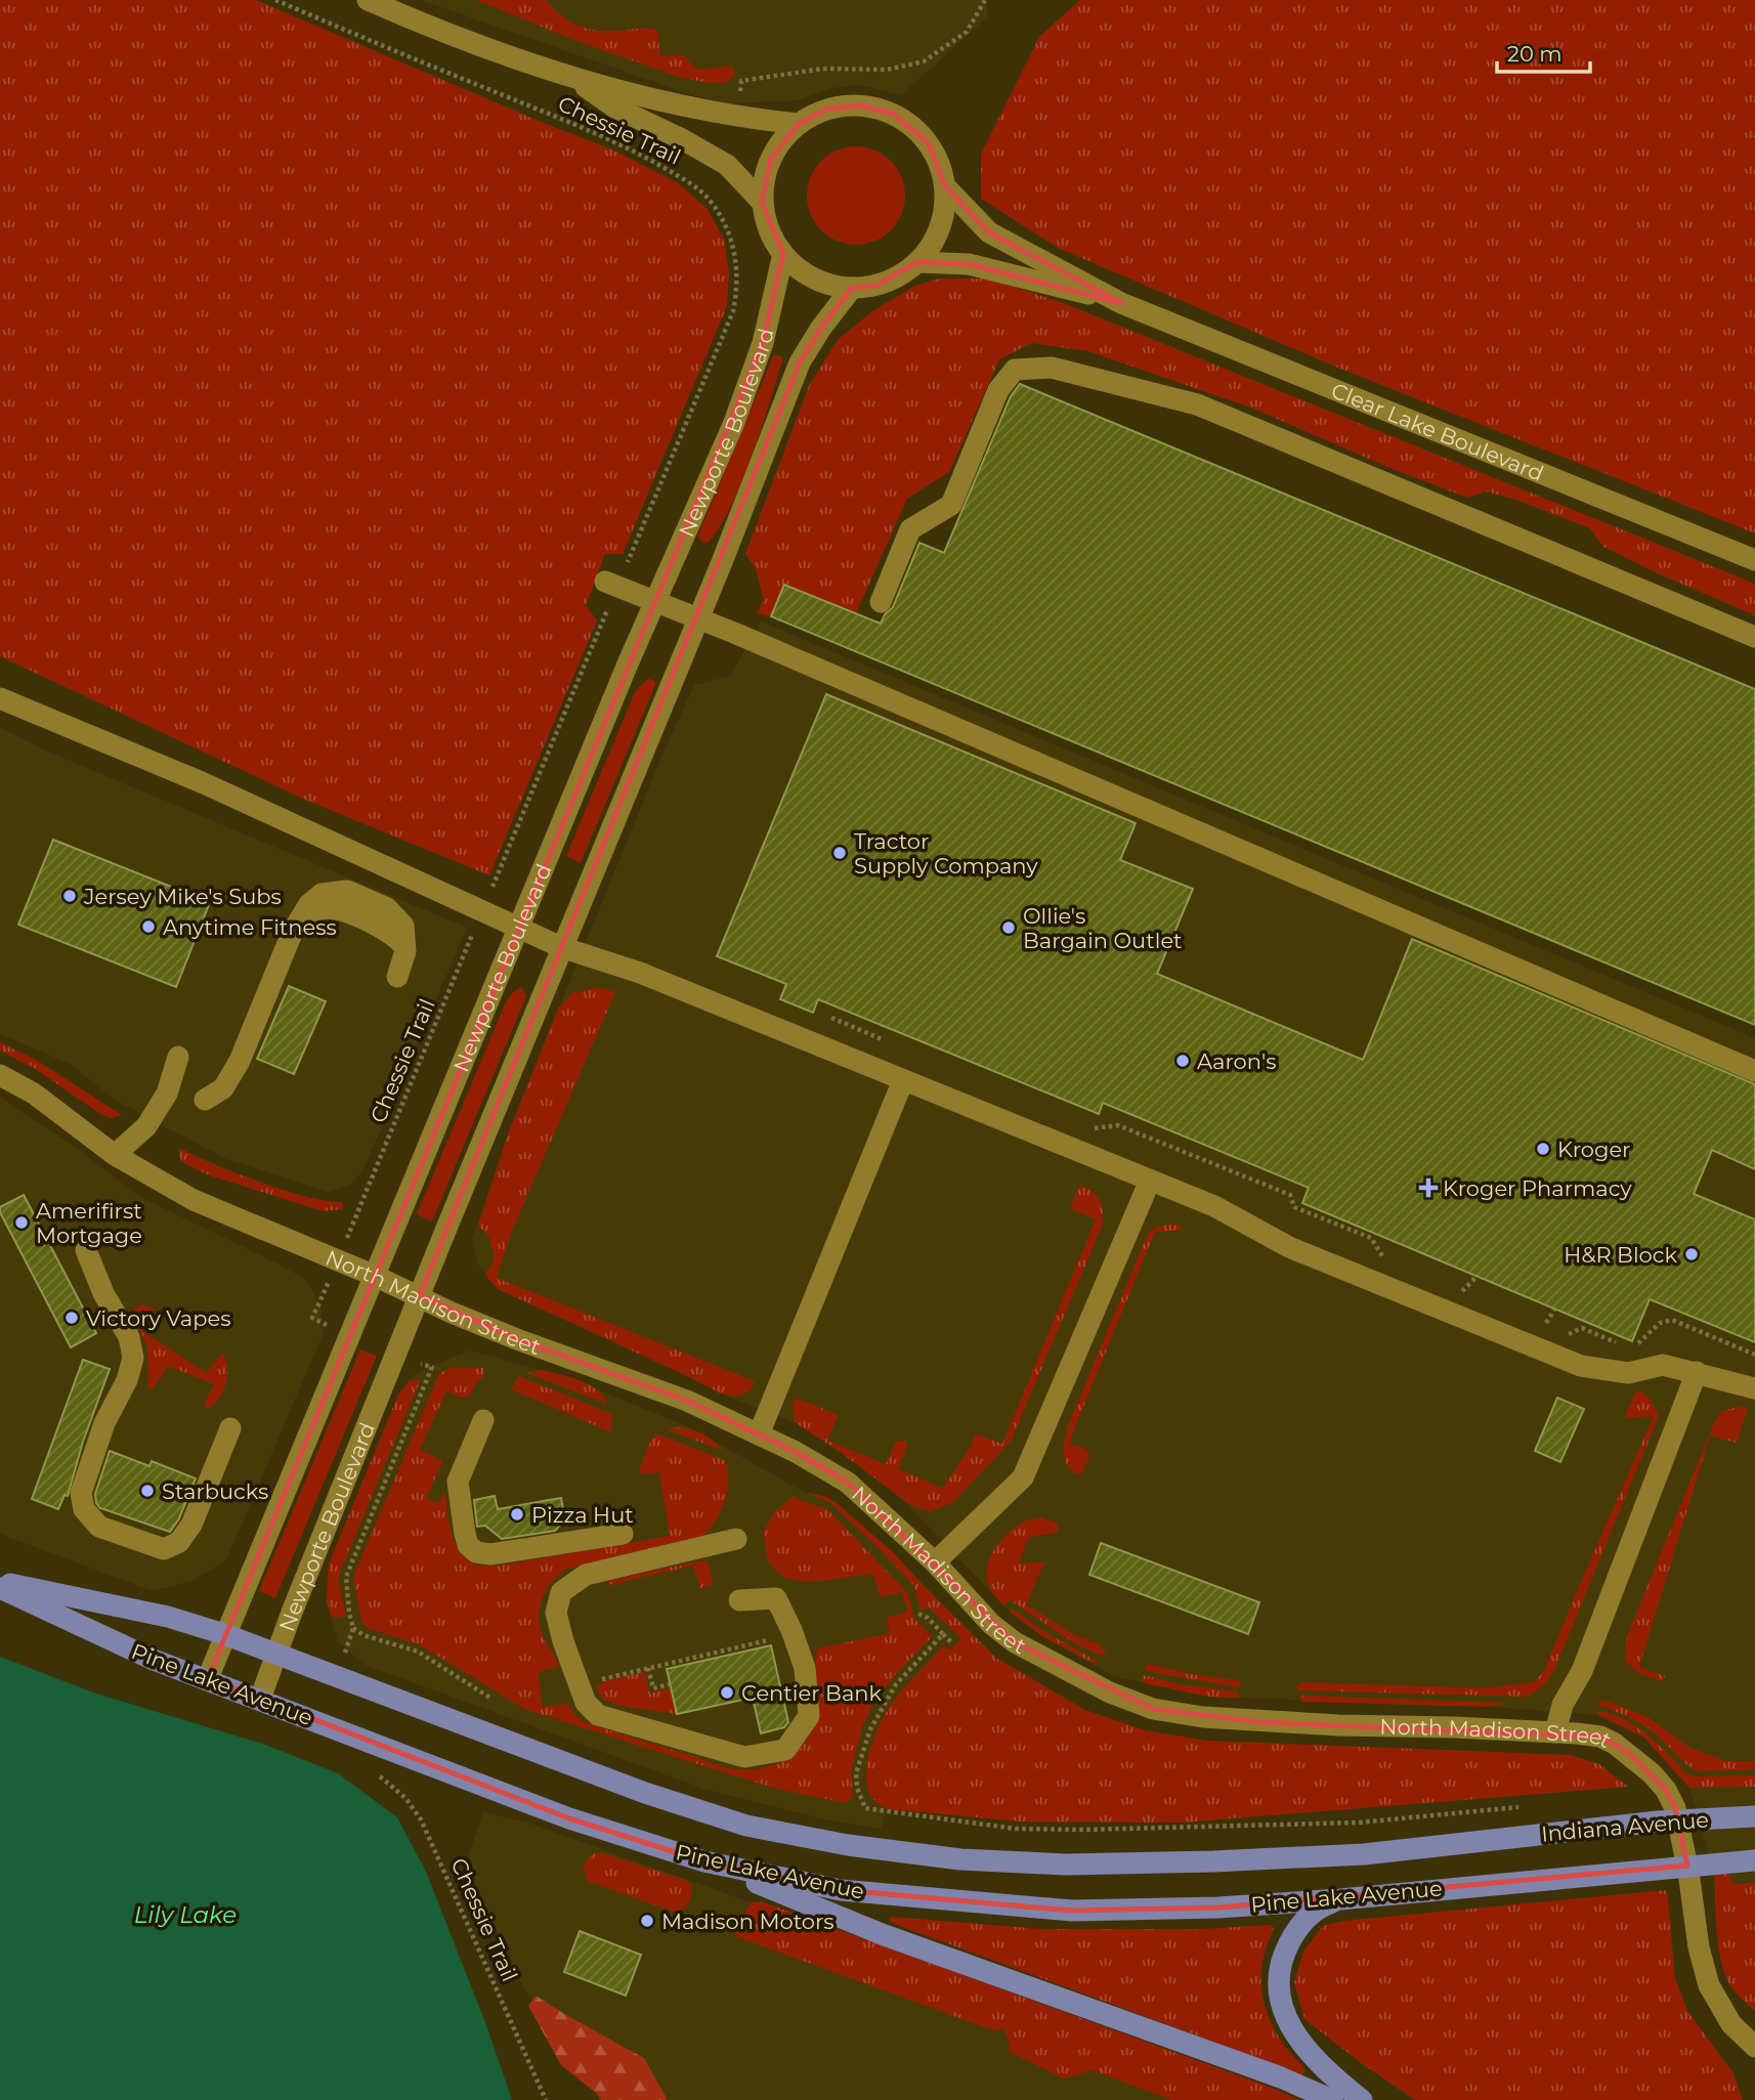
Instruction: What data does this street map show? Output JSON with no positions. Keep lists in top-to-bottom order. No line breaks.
{"streets":{"main road":["Pine Lake Avenue","Indiana Avenue"],"street":["Newporte Boulevard","Clear Lake Boulevard","North Madison Street"],"path":["Chessie Trail"]},"crossings":[["Newporte Boulevard","Clear Lake Boulevard"],["Newporte Boulevard","North Madison Street"],["Newporte Boulevard","Pine Lake Avenue"],["Pine Lake Avenue","Indiana Avenue"]],"water":["Lily Lake"],"places":{"other":["Tractor Supply Company","Jersey Mike's Subs","Anytime Fitness","Ollie's Bargain Outlet","Aaron's","Kroger","Amerifirst Mortgage","H&R Block","Victory Vapes","Starbucks","Pizza Hut","Centier Bank","Madison Motors"],"health":["Kroger Pharmacy"]},"scale_bar":"20 m"}
